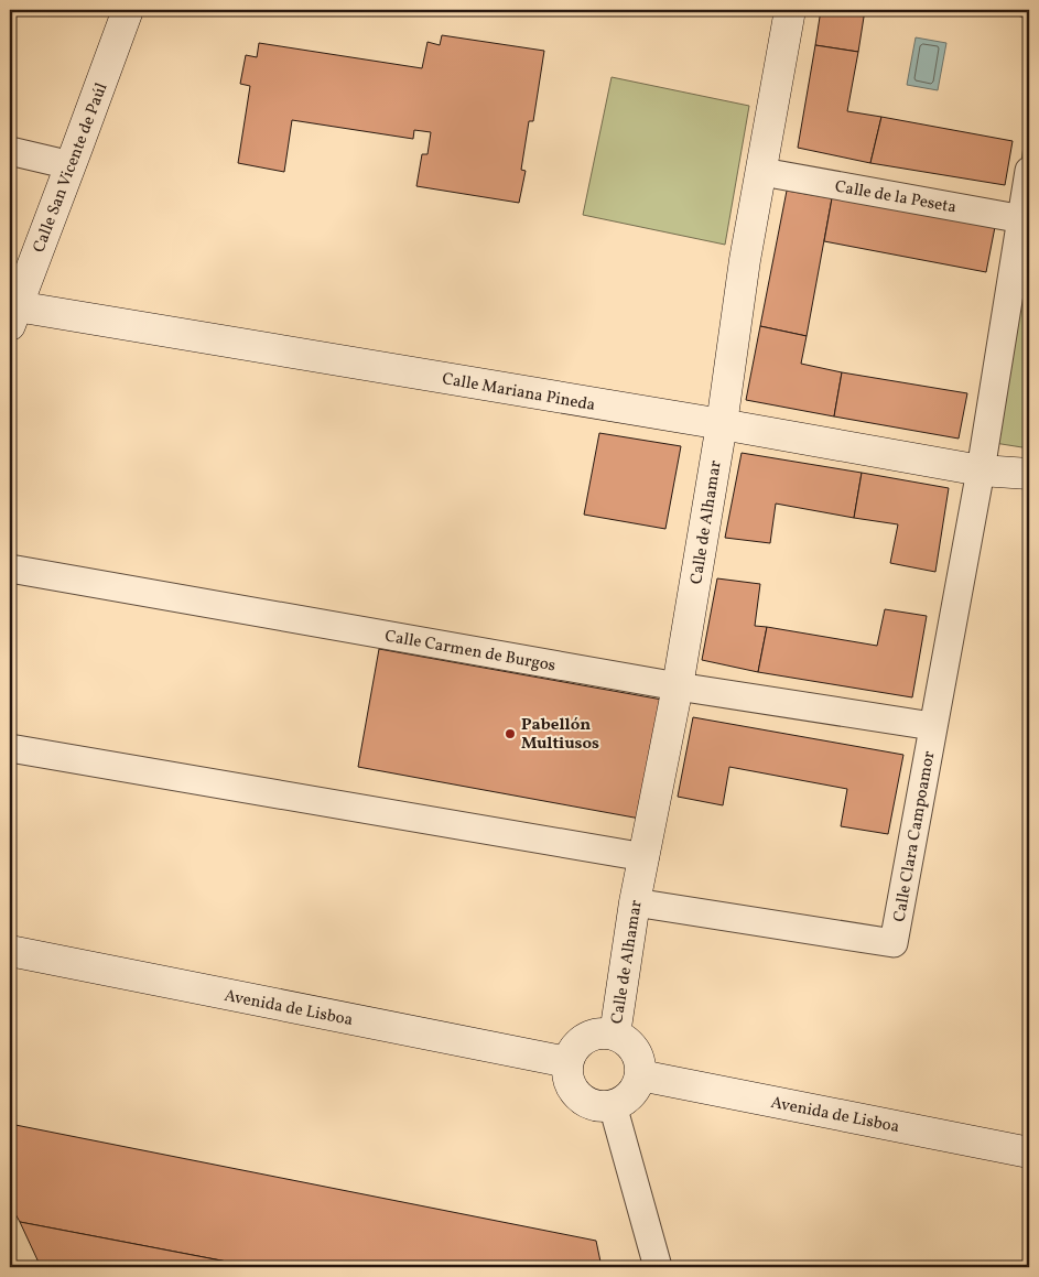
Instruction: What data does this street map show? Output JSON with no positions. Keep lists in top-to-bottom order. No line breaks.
{"streets":{"street":["Calle San Vicente de Paúl","Calle de la Peseta","Calle Mariana Pineda","Calle de Alhamar","Calle Carmen de Burgos","Calle Clara Campoamor","Avenida de Lisboa"]},"crossings":[["Calle San Vicente de Paúl","Calle Mariana Pineda"],["Calle de la Peseta","Calle de Alhamar"],["Calle de la Peseta","Calle Clara Campoamor"],["Calle Mariana Pineda","Calle de Alhamar"],["Calle Mariana Pineda","Calle Clara Campoamor"],["Calle de Alhamar","Calle Carmen de Burgos"],["Calle de Alhamar","Calle Clara Campoamor"],["Calle de Alhamar","Avenida de Lisboa"],["Calle Carmen de Burgos","Calle Clara Campoamor"]],"places":["Pabellón Multiusos"]}
